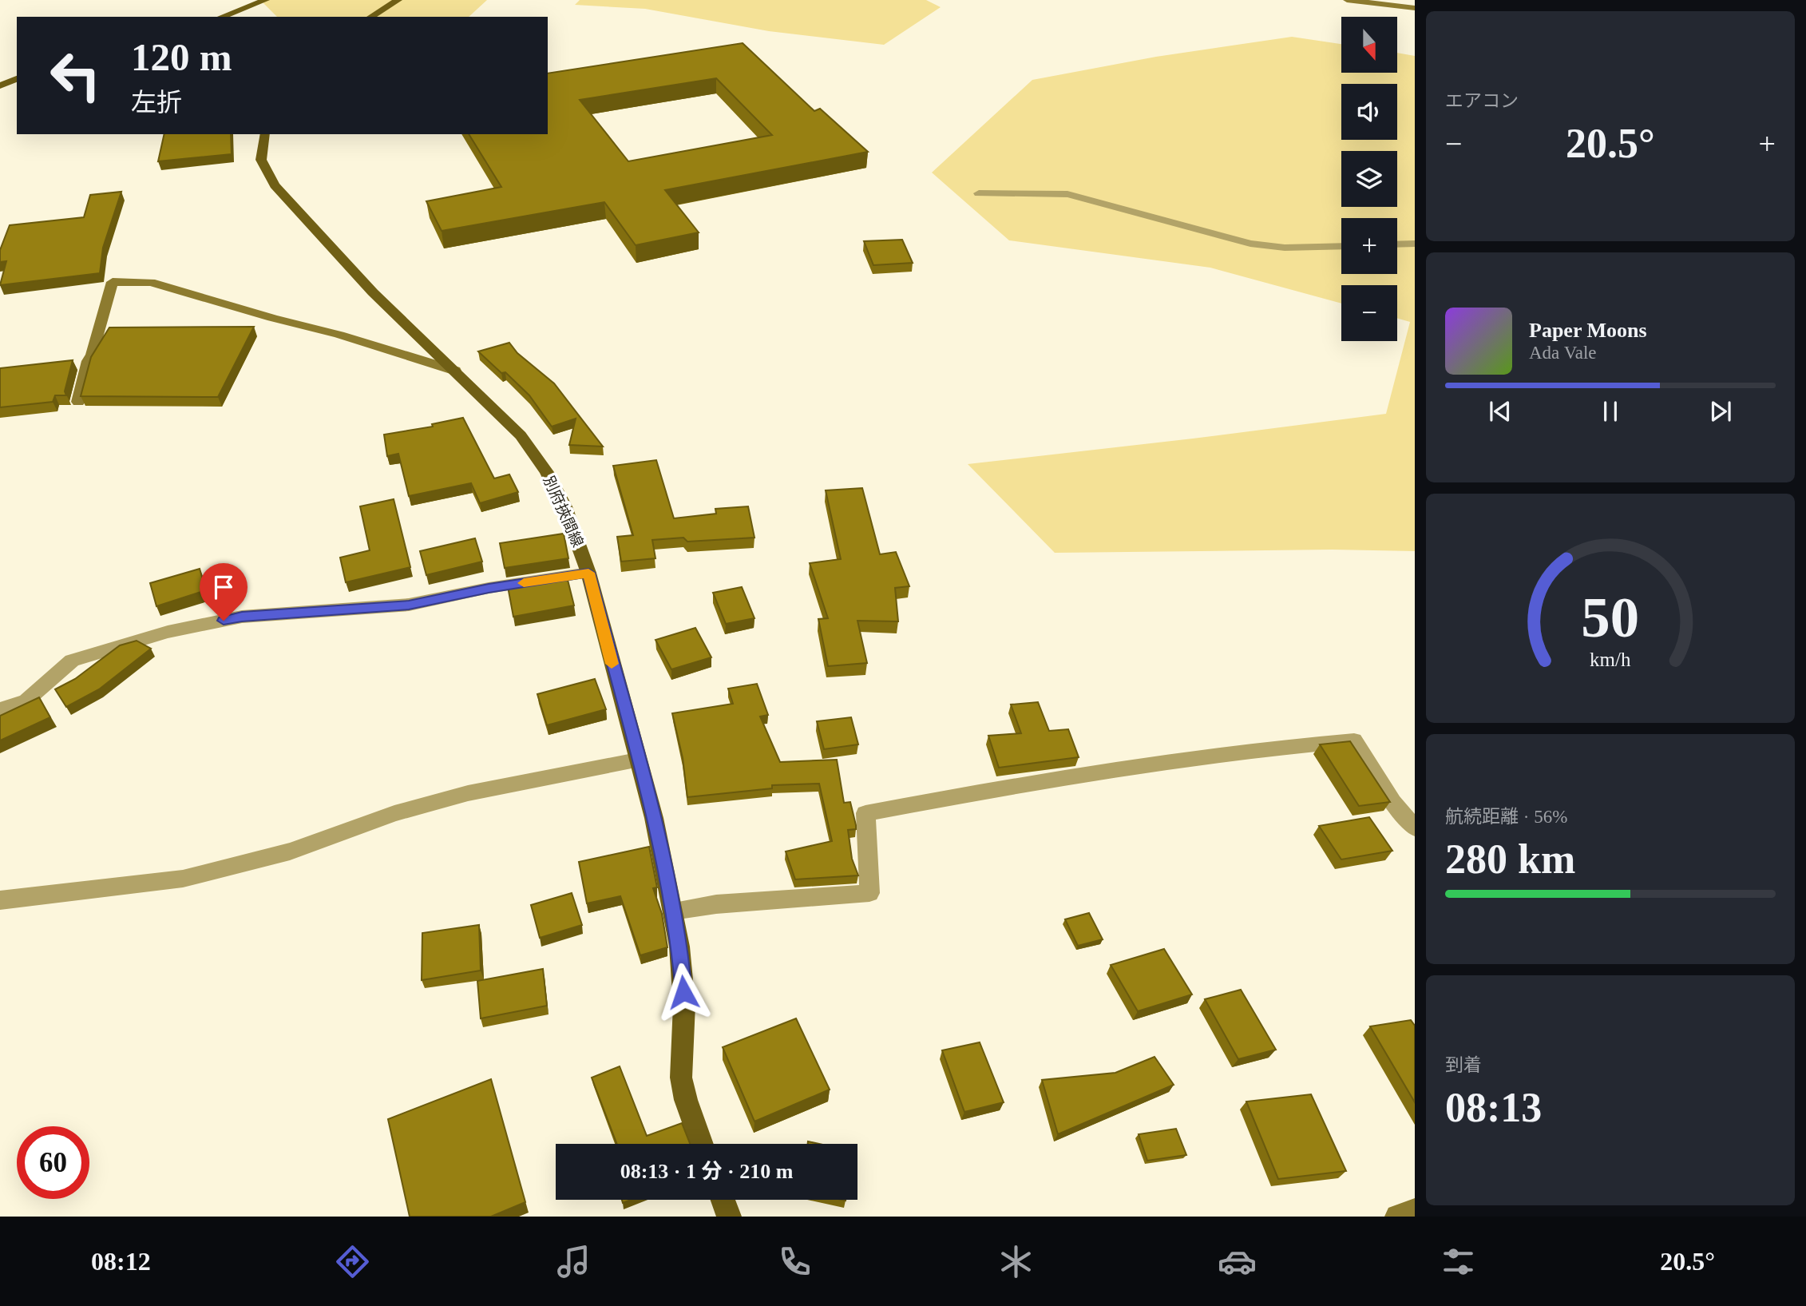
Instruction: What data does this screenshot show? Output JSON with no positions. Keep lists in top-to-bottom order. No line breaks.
{"streets":{"main road":["別府挾間線"]},"north":"bottom","page":{"tile":["エアコン",["航続距離 · 56%","280 km"],["到着","08:13"]],"map_buttons":["+","−"],"turn":["120 m","左折"],"heat":["−","20.5°","+"],"song":["Paper Moons","Ada Vale"],"limit":"60","trip":"08:13 · 1 分 · 210 m","tabs":["08:12","20.5°"],"gauge":["50","km/h"]}}
